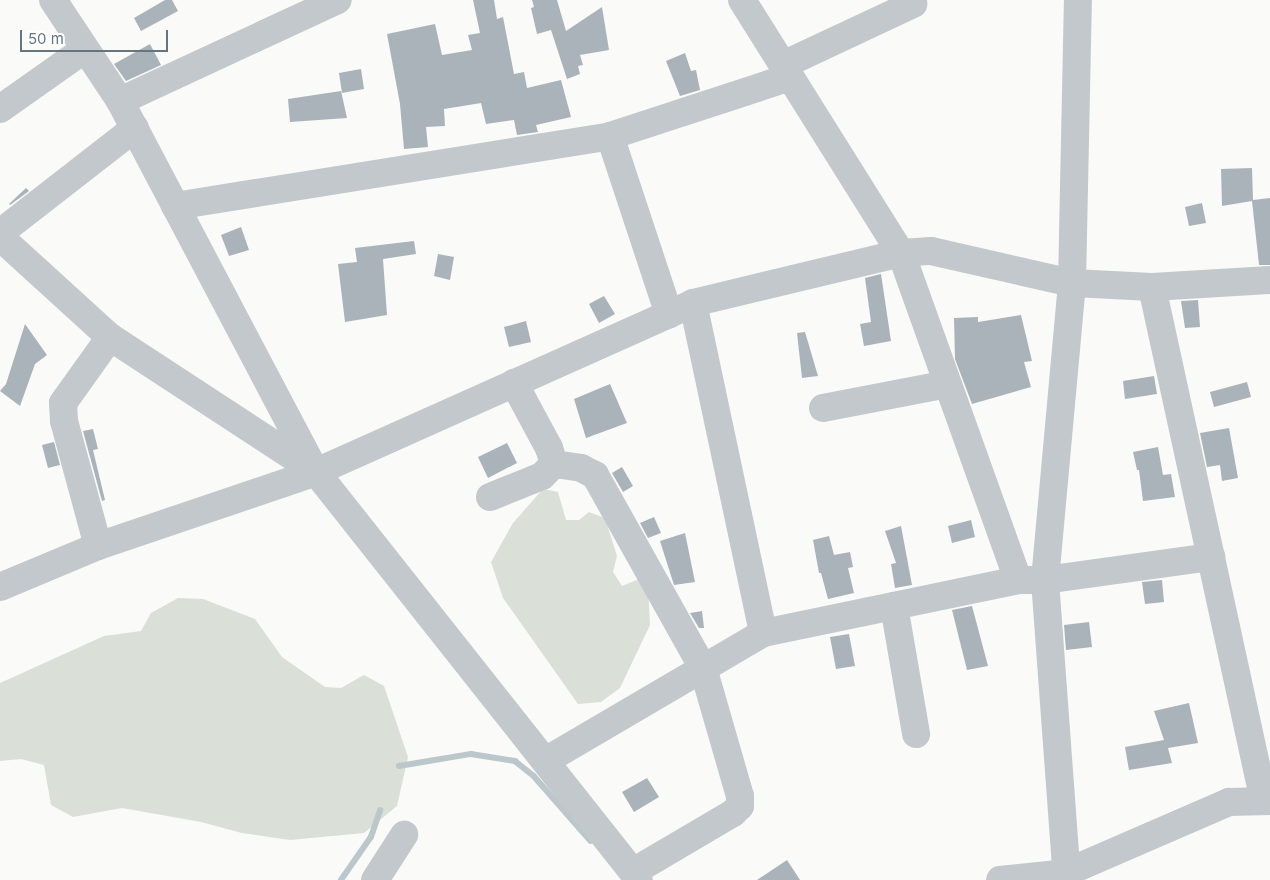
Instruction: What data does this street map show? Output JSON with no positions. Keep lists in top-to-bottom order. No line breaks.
{"scale_bar":"50 m"}
